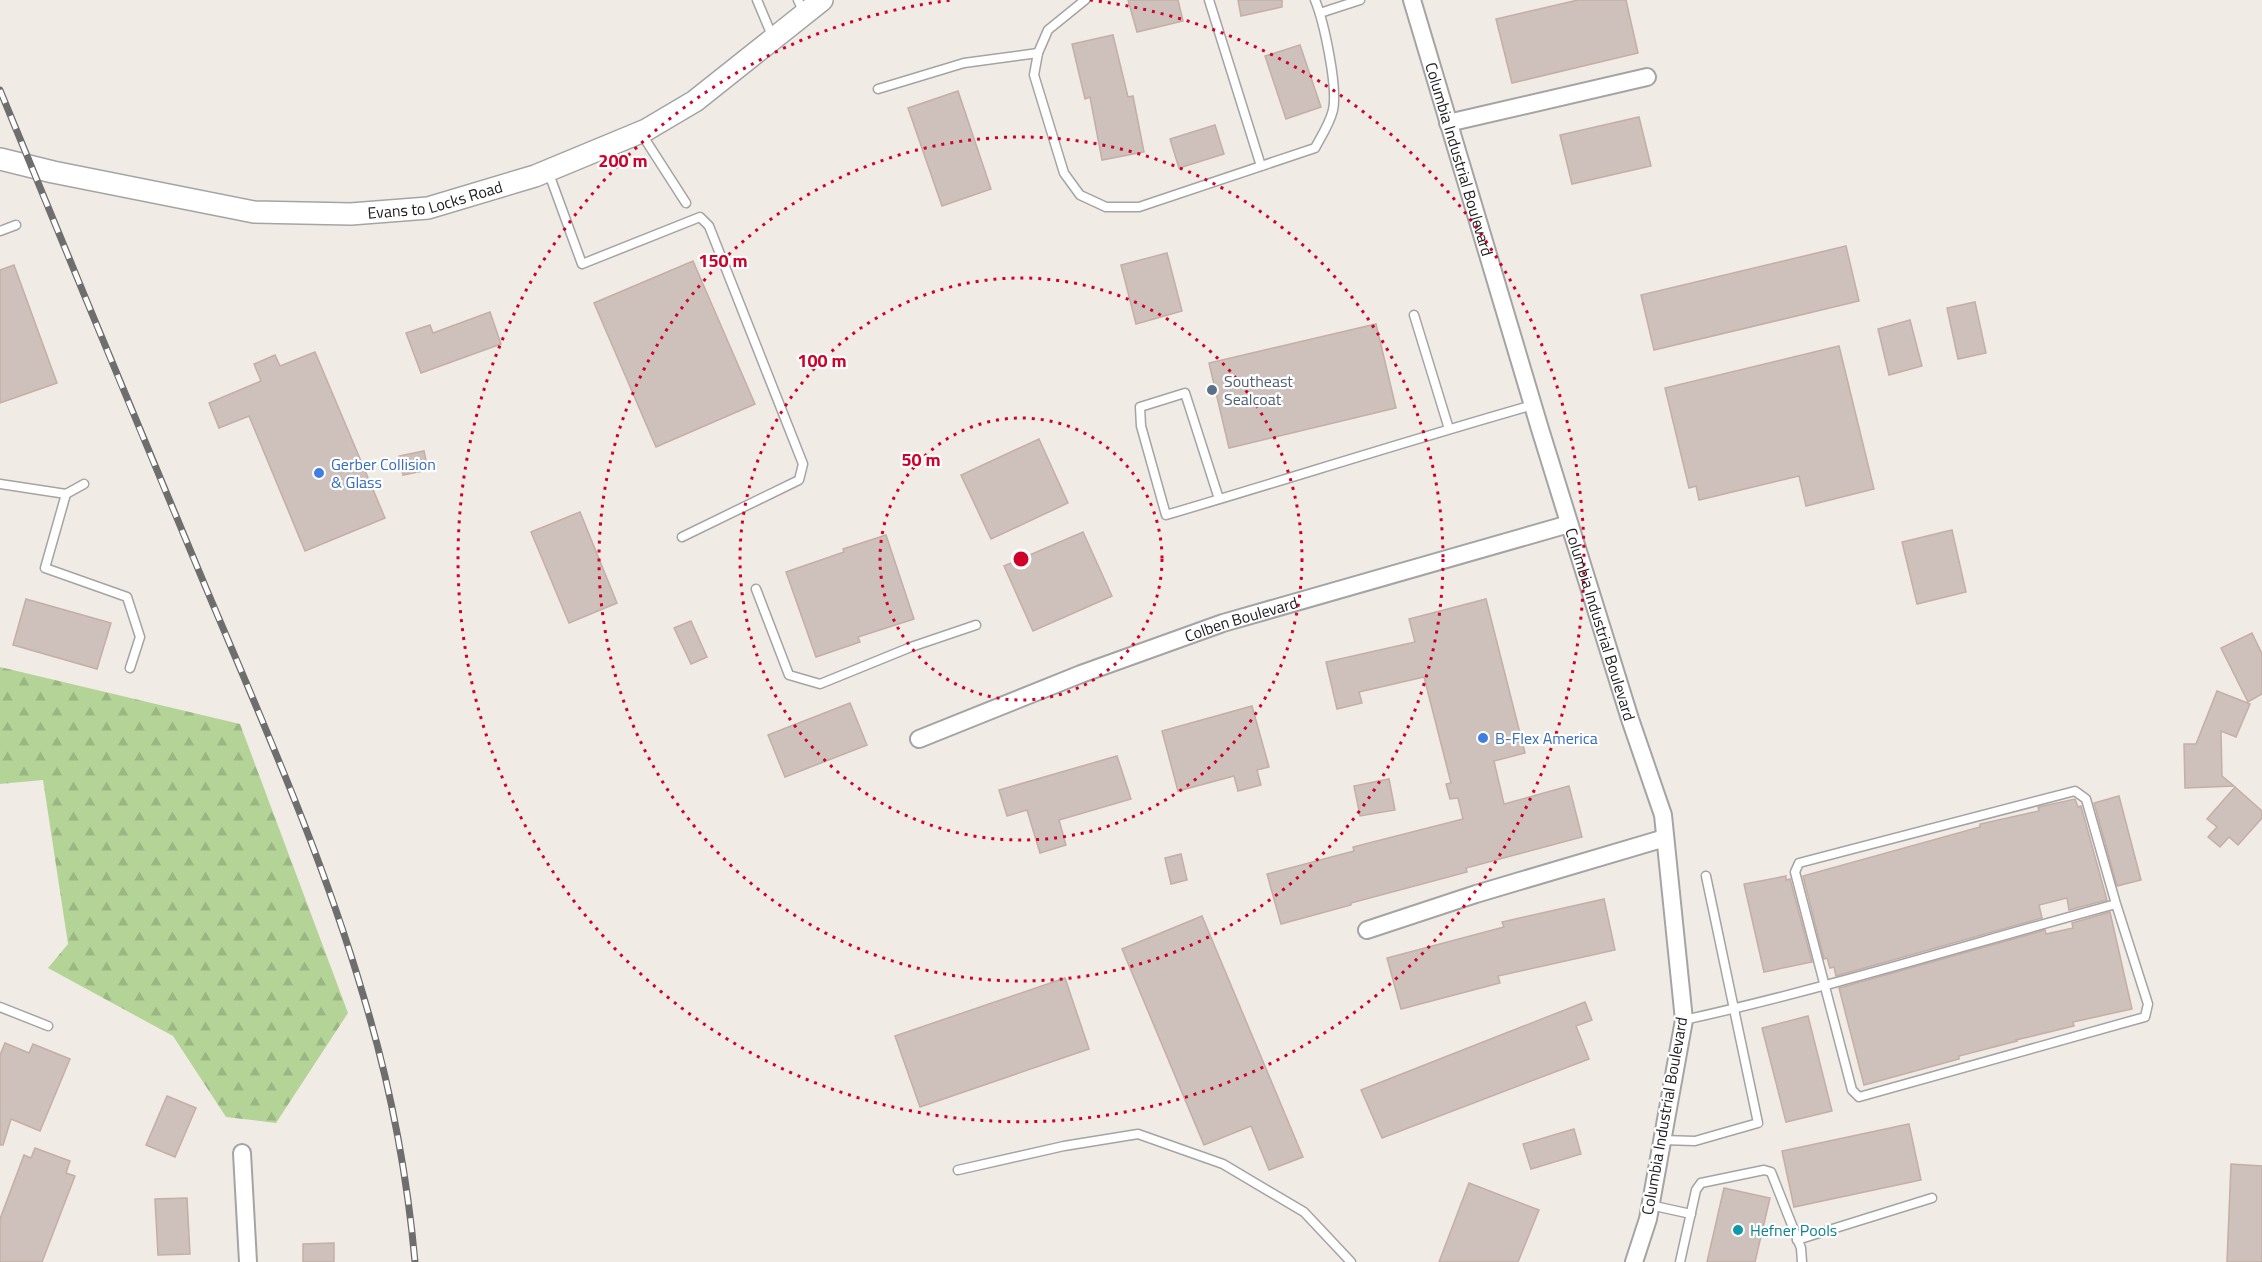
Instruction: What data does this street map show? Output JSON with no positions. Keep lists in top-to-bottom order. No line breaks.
{"streets":{"street":["Columbia Industrial Boulevard","Evans to Locks Road","Colben Boulevard"]},"crossings":[["Columbia Industrial Boulevard","Colben Boulevard"]],"places":["Southeast Sealcoat","Gerber Collision & Glass","B-Flex America","Hefner Pools"],"rings":["200 m","150 m","100 m","50 m"]}
